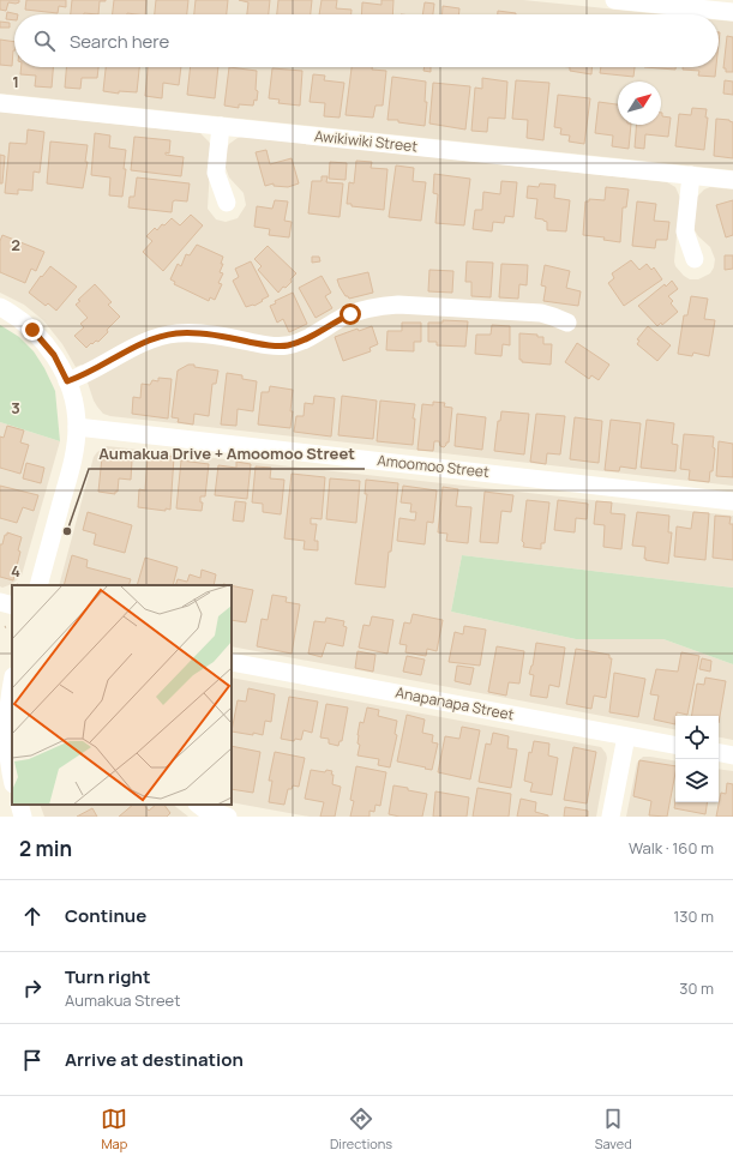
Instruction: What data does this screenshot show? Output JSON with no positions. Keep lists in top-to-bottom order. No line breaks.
{"streets":{"street":["Awikiwiki Street","Amoomoo Street","Anapanapa Street"]},"places":["Aumakua Drive + Amoomoo Street"],"north":"top right","page":{"search":"Search here","heading":["2 min","Walk · 160 m"],"list":[["Continue","130 m"],["Turn right","Aumakua Street","30 m"],"Arrive at destination"],"nav":["Map","Directions","Saved"]},"grid":{"rows":["1","2","3","4"]}}
